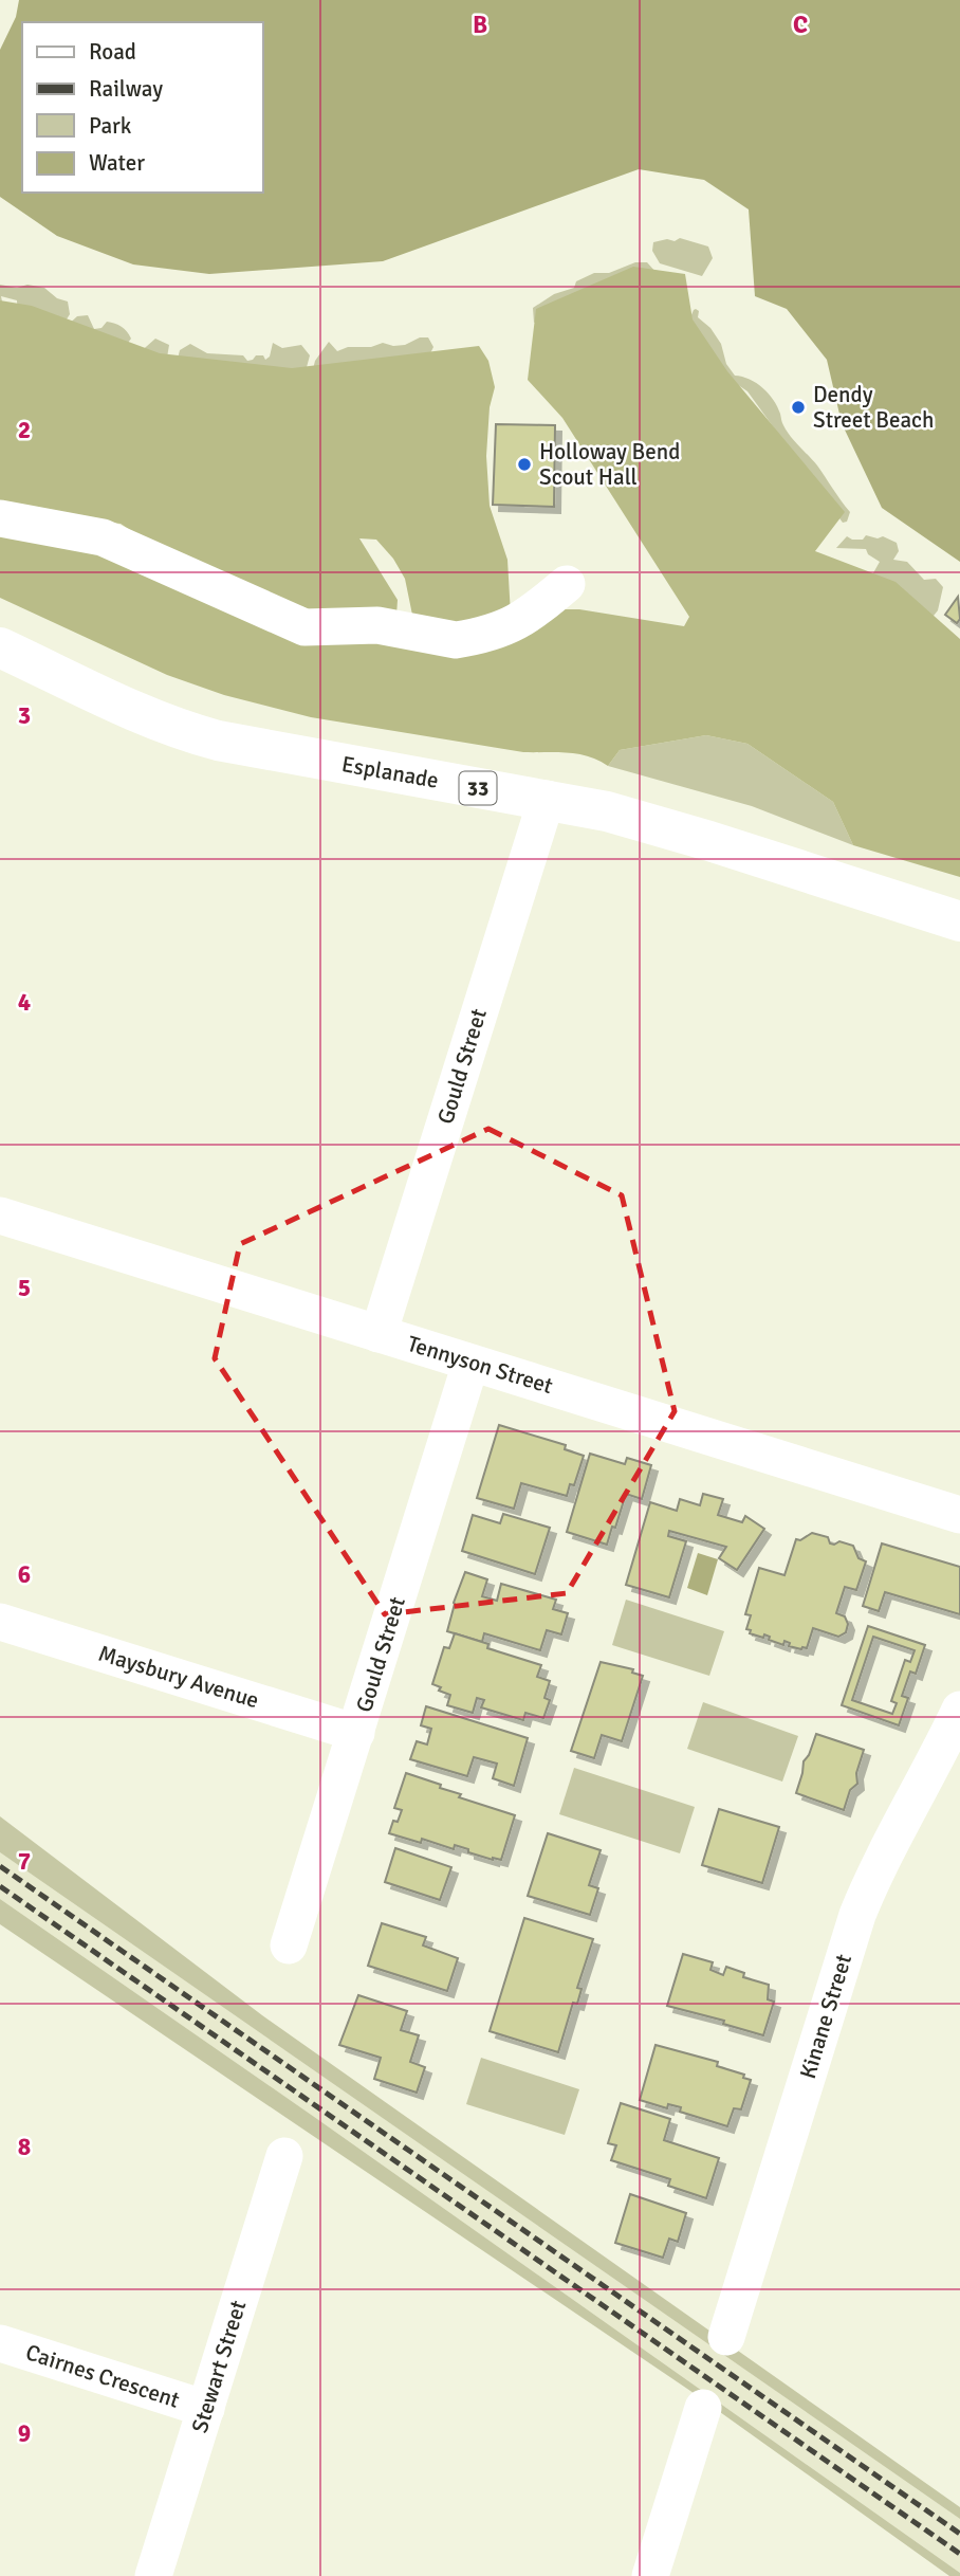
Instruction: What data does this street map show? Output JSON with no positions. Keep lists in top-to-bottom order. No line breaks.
{"streets":{"main road":["Esplanade","33"],"street":["Gould Street","Tennyson Street","Maysbury Avenue","Kinane Street","Stewart Street","Cairnes Crescent"]},"crossings":[["Esplanade","Gould Street"],["Gould Street","Tennyson Street"],["Gould Street","Maysbury Avenue"],["Stewart Street","Cairnes Crescent"]],"places":["Dendy Street Beach","Holloway Bend Scout Hall"],"legend":["Road","Railway","Park","Water"],"grid":{"columns":["B","C"],"rows":["2","3","4","5","6","7","8","9"]}}
